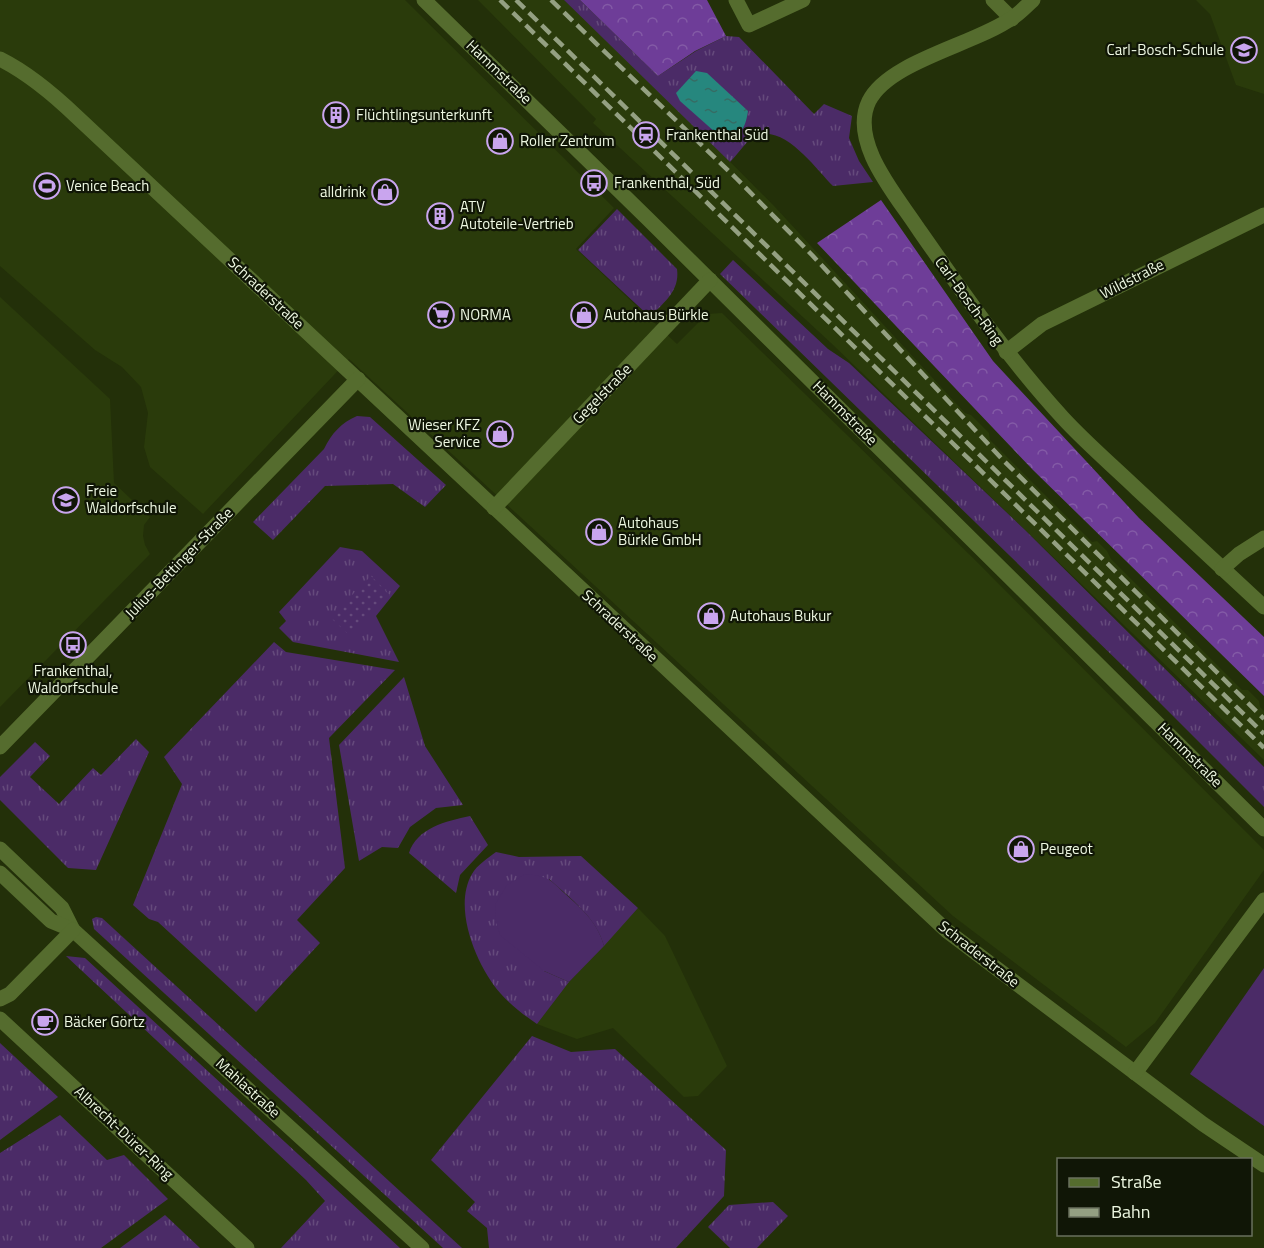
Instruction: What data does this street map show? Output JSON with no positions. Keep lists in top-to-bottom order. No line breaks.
{"streets":{"street":["Hammstraße","Wildstraße","Schraderstraße","Carl-Bosch-Ring","Gegelstraße","Julius-Bettinger-Straße","Mahlastraße","Albrecht-Dürer-Ring"]},"crossings":[["Hammstraße","Gegelstraße"],["Wildstraße","Carl-Bosch-Ring"],["Schraderstraße","Gegelstraße"],["Schraderstraße","Julius-Bettinger-Straße"]],"places":{"school or university":["Carl-Bosch-Schule","Freie Waldorfschule"],"building":["Flüchtlingsunterkunft","ATV Autoteile-Vertrieb"],"station":["Frankenthal Süd"],"shop":["Roller Zentrum","alldrink","Autohaus Bürkle","Wieser KFZ Service","Autohaus Bürkle GmbH","Autohaus Bukur","Peugeot"],"bus stop":["Frankenthal, Süd","Frankenthal, Waldorfschule"],"sports":["Venice Beach"],"supermarket":["NORMA"],"cafe":["Bäcker Görtz"]},"legend":["Straße","Bahn"]}
